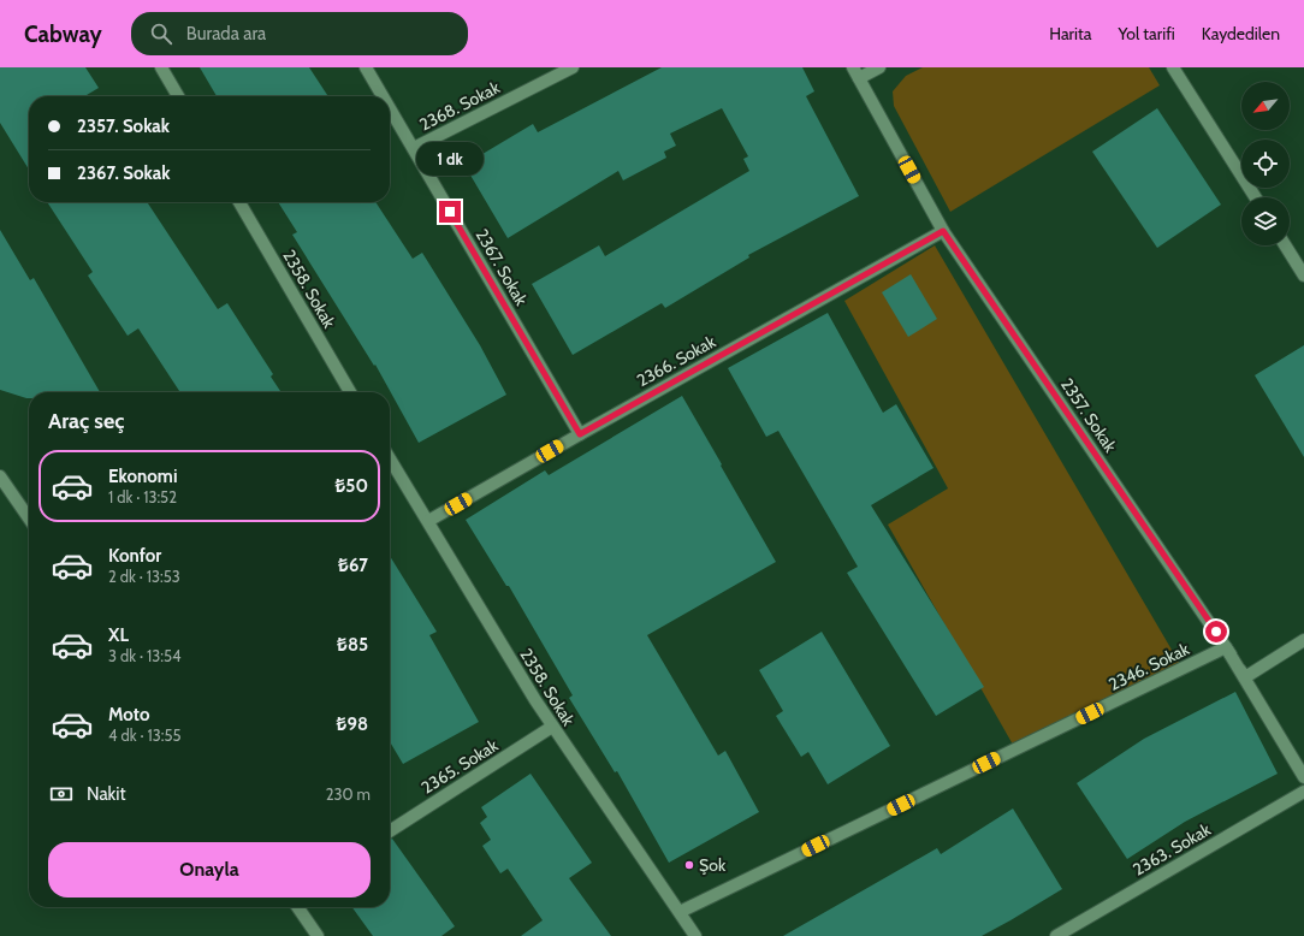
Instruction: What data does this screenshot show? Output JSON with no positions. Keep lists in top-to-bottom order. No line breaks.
{"streets":{"street":["2368. Sokak","2367. Sokak","2358. Sokak","2366. Sokak","2357. Sokak","2346. Sokak","2365. Sokak","2363. Sokak"]},"crossings":[["2368. Sokak","2367. Sokak"],["2367. Sokak","2366. Sokak"],["2358. Sokak","2366. Sokak"],["2358. Sokak","2346. Sokak"],["2358. Sokak","2365. Sokak"],["2366. Sokak","2357. Sokak"],["2357. Sokak","2346. Sokak"]],"places":["Şok"],"north":"bottom left","page":{"header":"Cabway","search":"Burada ara","nav":["Harita","Yol tarifi","Kaydedilen"],"banner":["2357. Sokak","2367. Sokak"],"bubble":"1 dk","heading":"Araç seç","list":[{"name":"Ekonomi","note":"1 dk · 13:52","value":"₺50"},{"name":"Konfor","note":"2 dk · 13:53","value":"₺67"},{"name":"XL","note":"3 dk · 13:54","value":"₺85"},{"name":"Moto","note":"4 dk · 13:55","value":"₺98"}],"pay":["Nakit","230 m"],"buttons":"Onayla"}}
